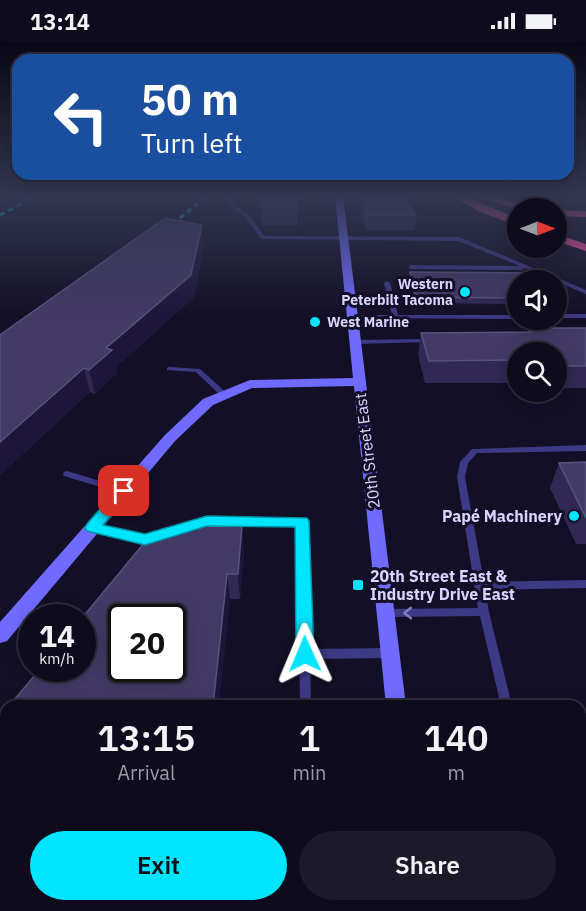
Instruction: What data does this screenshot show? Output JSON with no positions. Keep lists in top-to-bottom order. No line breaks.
{"streets":{"main road":["20th Street East"]},"places":{"other":["Western Peterbilt Tacoma","West Marine","Papé Machinery"],"transit":["20th Street East & Industry Drive East"]},"north":"right","page":{"status":"13:14","turn":["50 m","Turn left"],"speed":"14 km/h","limit":"20","eta":["13:15","Arrival","1","min","140","m"],"buttons":["Exit","Share"]}}
